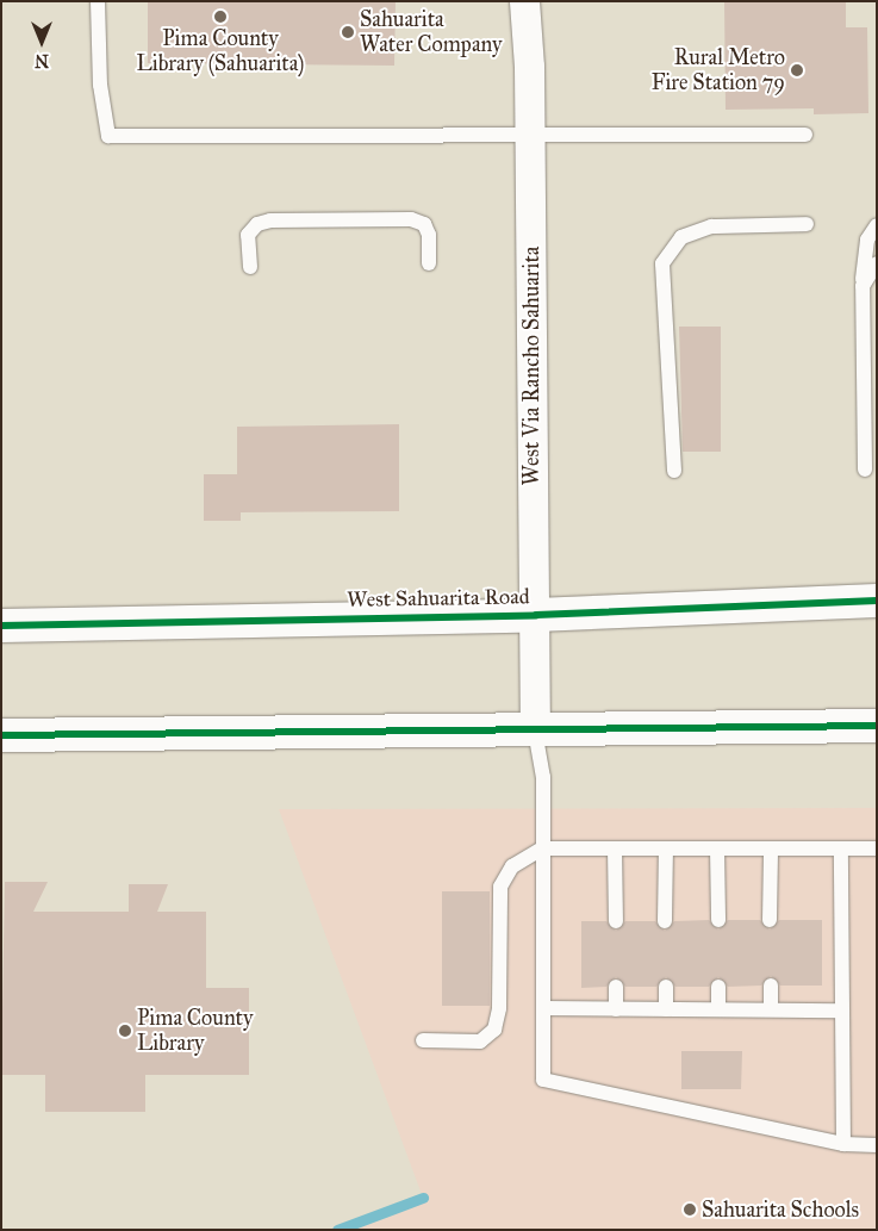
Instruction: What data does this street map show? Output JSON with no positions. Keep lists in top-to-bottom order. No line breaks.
{"streets":{"main road":["West Sahuarita Road"],"street":["West Via Rancho Sahuarita"]},"crossings":[["West Via Rancho Sahuarita","West Sahuarita Road"]],"places":["Pima County Library (Sahuarita)","Sahuarita Water Company","Rural Metro Fire Station 79","Pima County Library","Sahuarita Schools"],"north":"bottom"}
